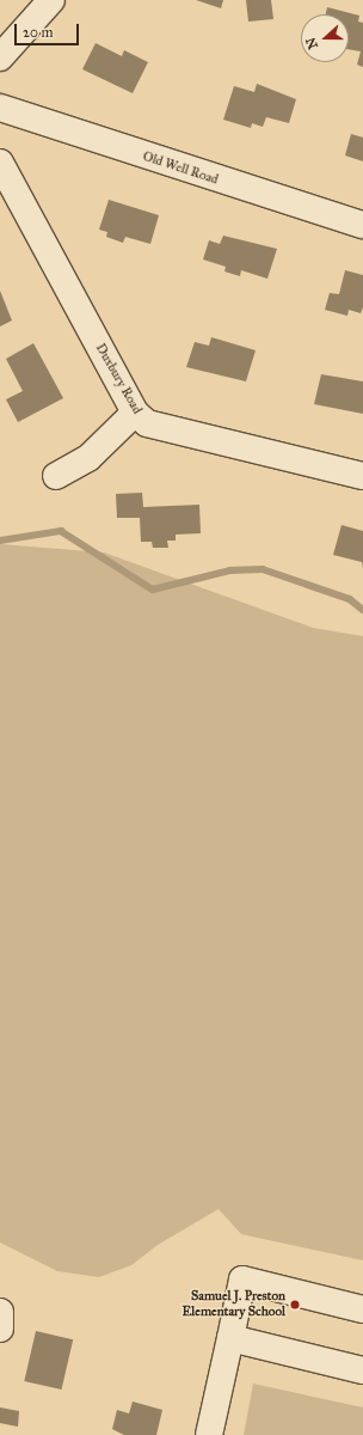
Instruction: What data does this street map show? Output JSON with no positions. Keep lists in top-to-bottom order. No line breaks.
{"streets":{"street":["Old Well Road","Duxbury Road"]},"places":["Samuel J. Preston Elementary School"],"scale_bar":"20 m","north":"left"}
